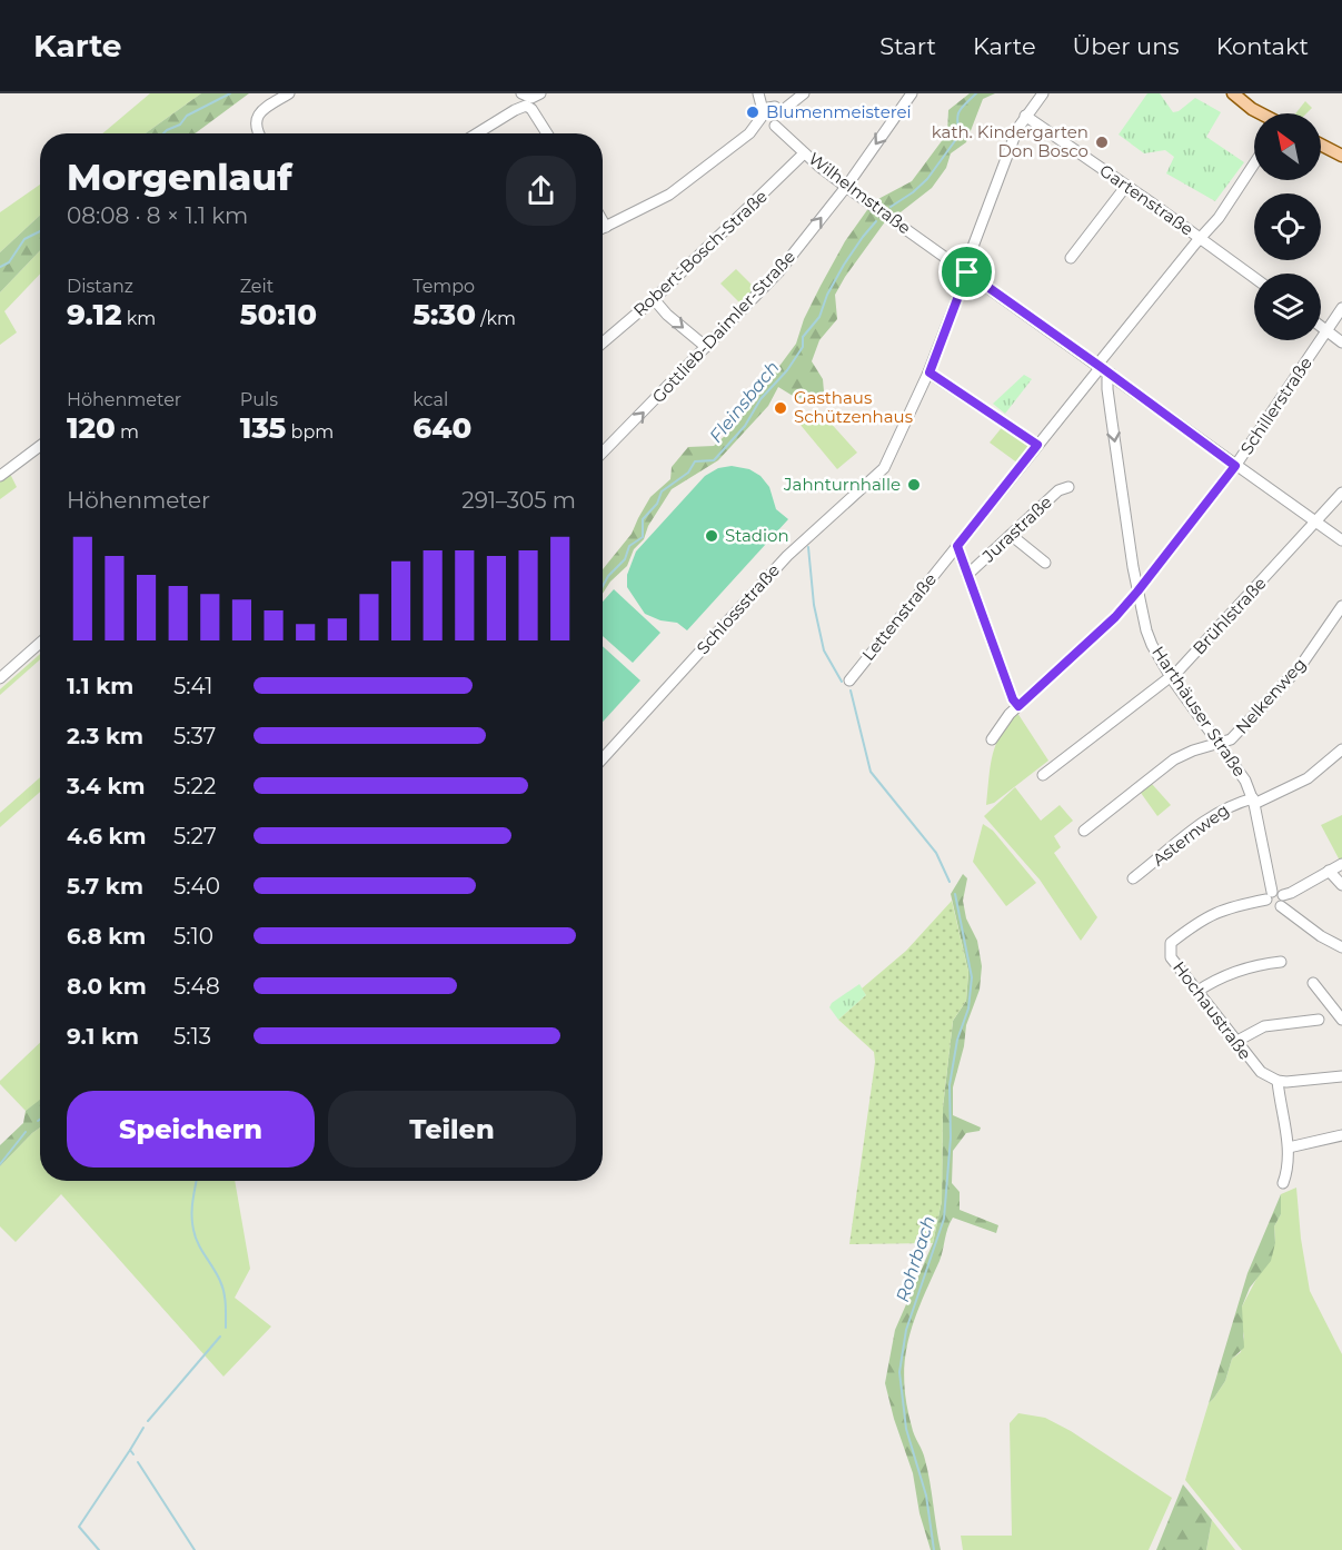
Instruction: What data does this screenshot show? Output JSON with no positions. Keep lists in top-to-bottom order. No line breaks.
{"streets":{"street":["Wilhelmstraße","Gartenstraße","Robert-Bosch-Straße","Gottlieb-Daimler-Straße","Schillerstraße","Jurastraße","Schlossstraße","Brühlstraße","Lettenstraße","Nelkenweg","Harthäuser Straße","Asternweg","Hochaustraße"]},"crossings":[["Wilhelmstraße","Robert-Bosch-Straße"],["Wilhelmstraße","Gottlieb-Daimler-Straße"],["Wilhelmstraße","Schillerstraße"],["Wilhelmstraße","Schlossstraße"],["Wilhelmstraße","Brühlstraße"],["Wilhelmstraße","Lettenstraße"],["Wilhelmstraße","Harthäuser Straße"],["Gartenstraße","Schlossstraße"],["Gartenstraße","Lettenstraße"],["Schillerstraße","Harthäuser Straße"],["Brühlstraße","Harthäuser Straße"],["Nelkenweg","Harthäuser Straße"],["Harthäuser Straße","Asternweg"],["Harthäuser Straße","Hochaustraße"]],"one_way":["Harthäuser Straße"],"water":["Fleinsbach","Rohrbach"],"places":["Blumenmeisterei","kath. Kindergarten Don Bosco","Gasthaus Schützenhaus","Jahnturnhalle","Stadion"],"north":"top left","page":{"header":"Karte","nav":["Start","Karte","Über uns","Kontakt"],"heading":["Morgenlauf","08:08 · 8 × 1.1 km"],"stats":[["Distanz","9.12 km"],["Zeit","50:10"],["Tempo","5:30 /km"],["Höhenmeter","120 m"],["Puls","135 bpm"],["kcal","640"]],"chart":["Höhenmeter","291–305 m"],"list":[{"name":"1.1 km","note":"5:41"},{"name":"2.3 km","note":"5:37"},{"name":"3.4 km","note":"5:22"},{"name":"4.6 km","note":"5:27"},{"name":"5.7 km","note":"5:40"},{"name":"6.8 km","note":"5:10"},{"name":"8.0 km","note":"5:48"},{"name":"9.1 km","note":"5:13"}],"buttons":["Speichern","Teilen"]}}
